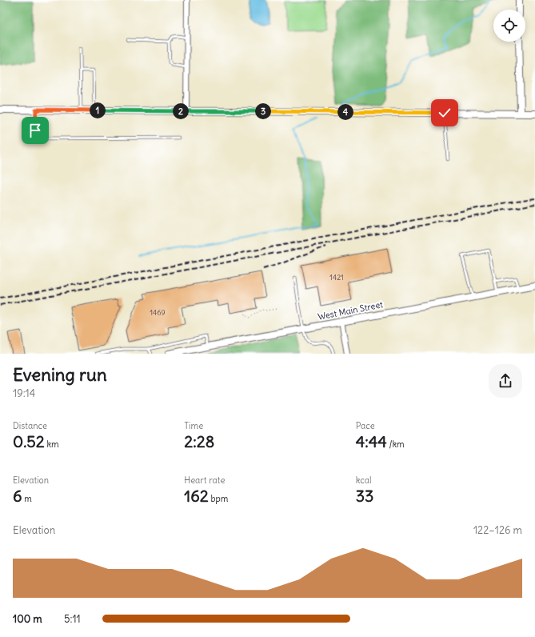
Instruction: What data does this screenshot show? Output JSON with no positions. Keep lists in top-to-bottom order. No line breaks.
{"streets":{"street":["West Main Street"]},"house_numbers":["1421","1469"],"page":{"pins":["1","2","3","4"],"heading":["Evening run","19:14"],"stats":[["Distance","0.52 km"],["Time","2:28"],["Pace","4:44 /km"],["Elevation","6 m"],["Heart rate","162 bpm"],["kcal","33"]],"chart":["Elevation","122–126 m"],"list":[{"name":"100 m","note":"5:11"}]}}
